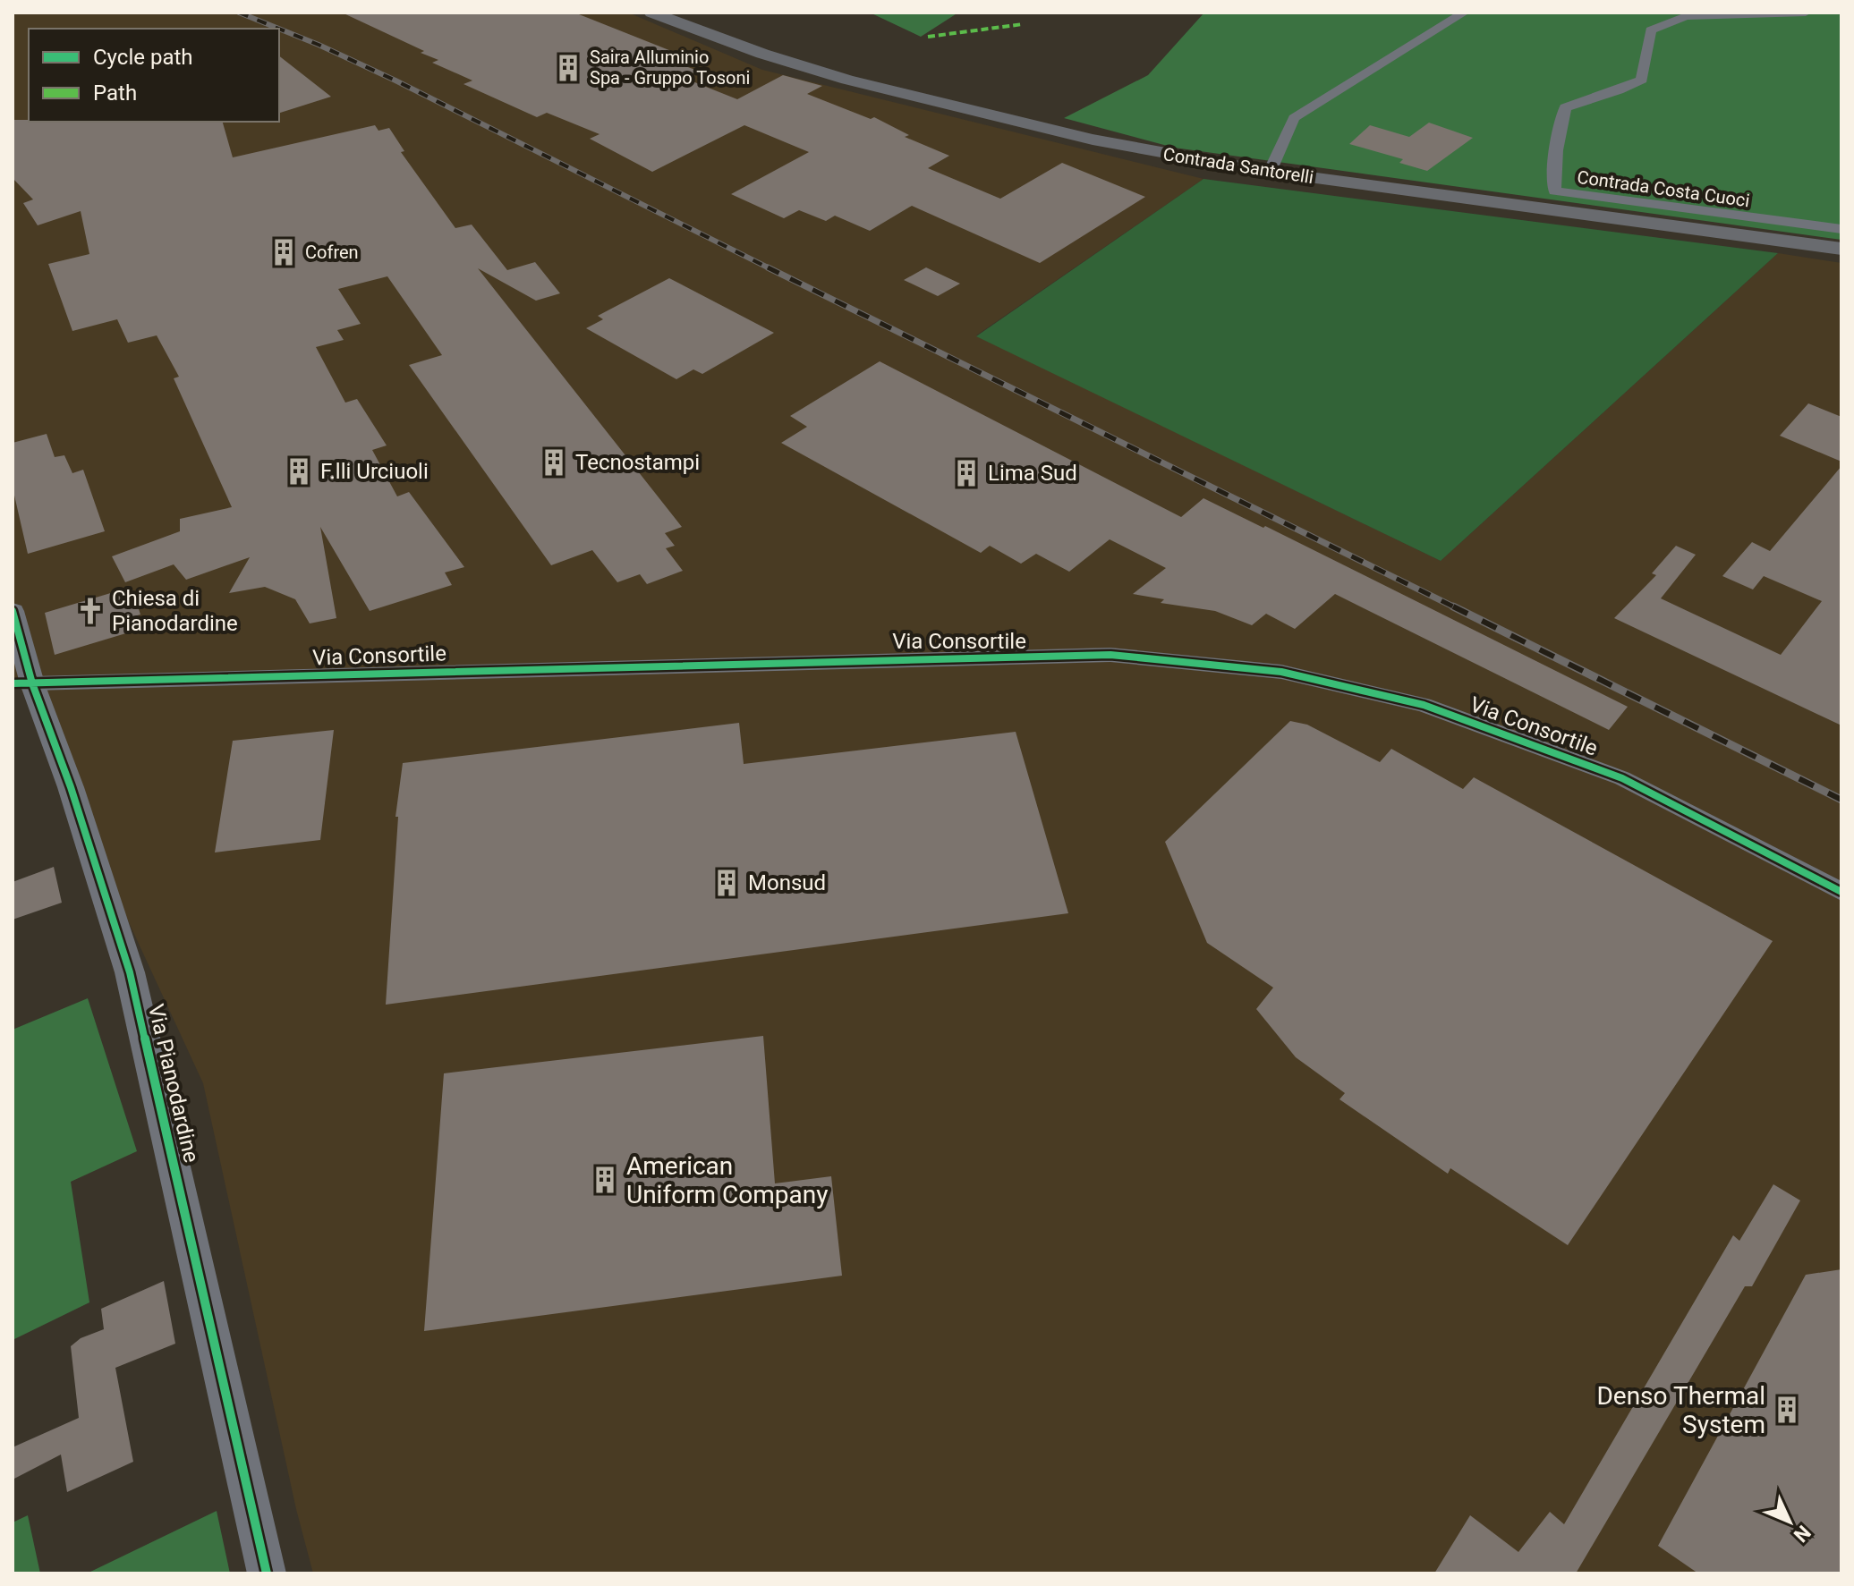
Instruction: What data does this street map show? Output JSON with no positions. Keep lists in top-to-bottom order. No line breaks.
{"streets":{"main road":["Contrada Santorelli"],"street":["Contrada Costa Cuoci","Via Consortile","Via Pianodardine"]},"crossings":[["Via Consortile","Via Pianodardine"]],"places":{"building":["Saira Alluminio Spa - Gruppo Tosoni","Cofren","Tecnostampi","F.lli Urciuoli","Lima Sud","Monsud","American Uniform Company","Denso Thermal System"],"church":["Chiesa di Pianodardine"]},"legend":["Cycle path","Path"],"north":"bottom right"}
